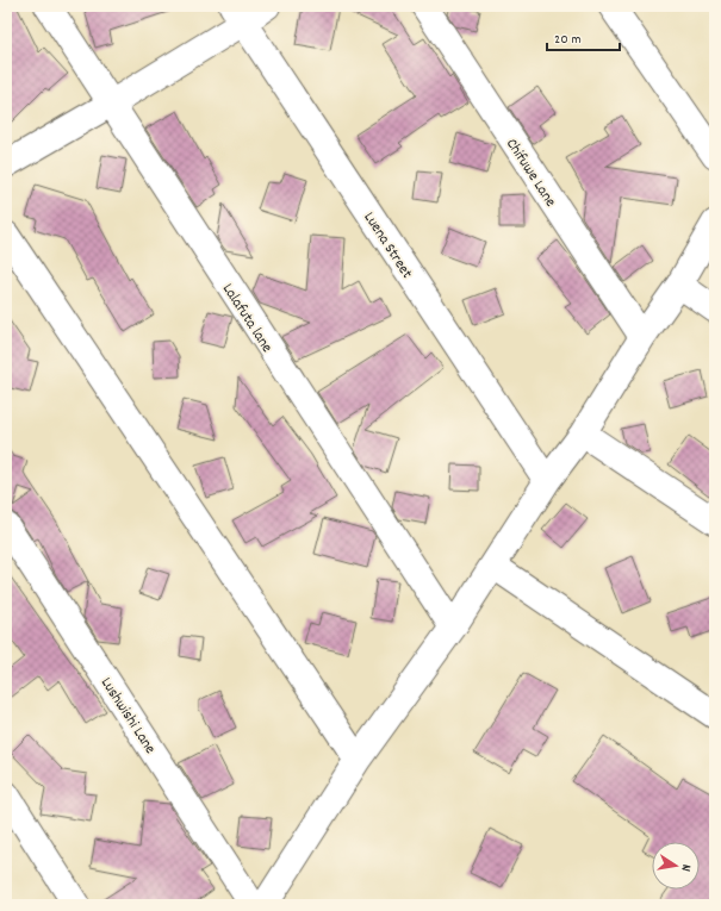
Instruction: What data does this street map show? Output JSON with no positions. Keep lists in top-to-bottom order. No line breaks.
{"streets":{"street":["Chifuwe Lane","Luena Street","Lalafuta lane","Lushwishi Lane"]},"scale_bar":"20 m","north":"right"}
